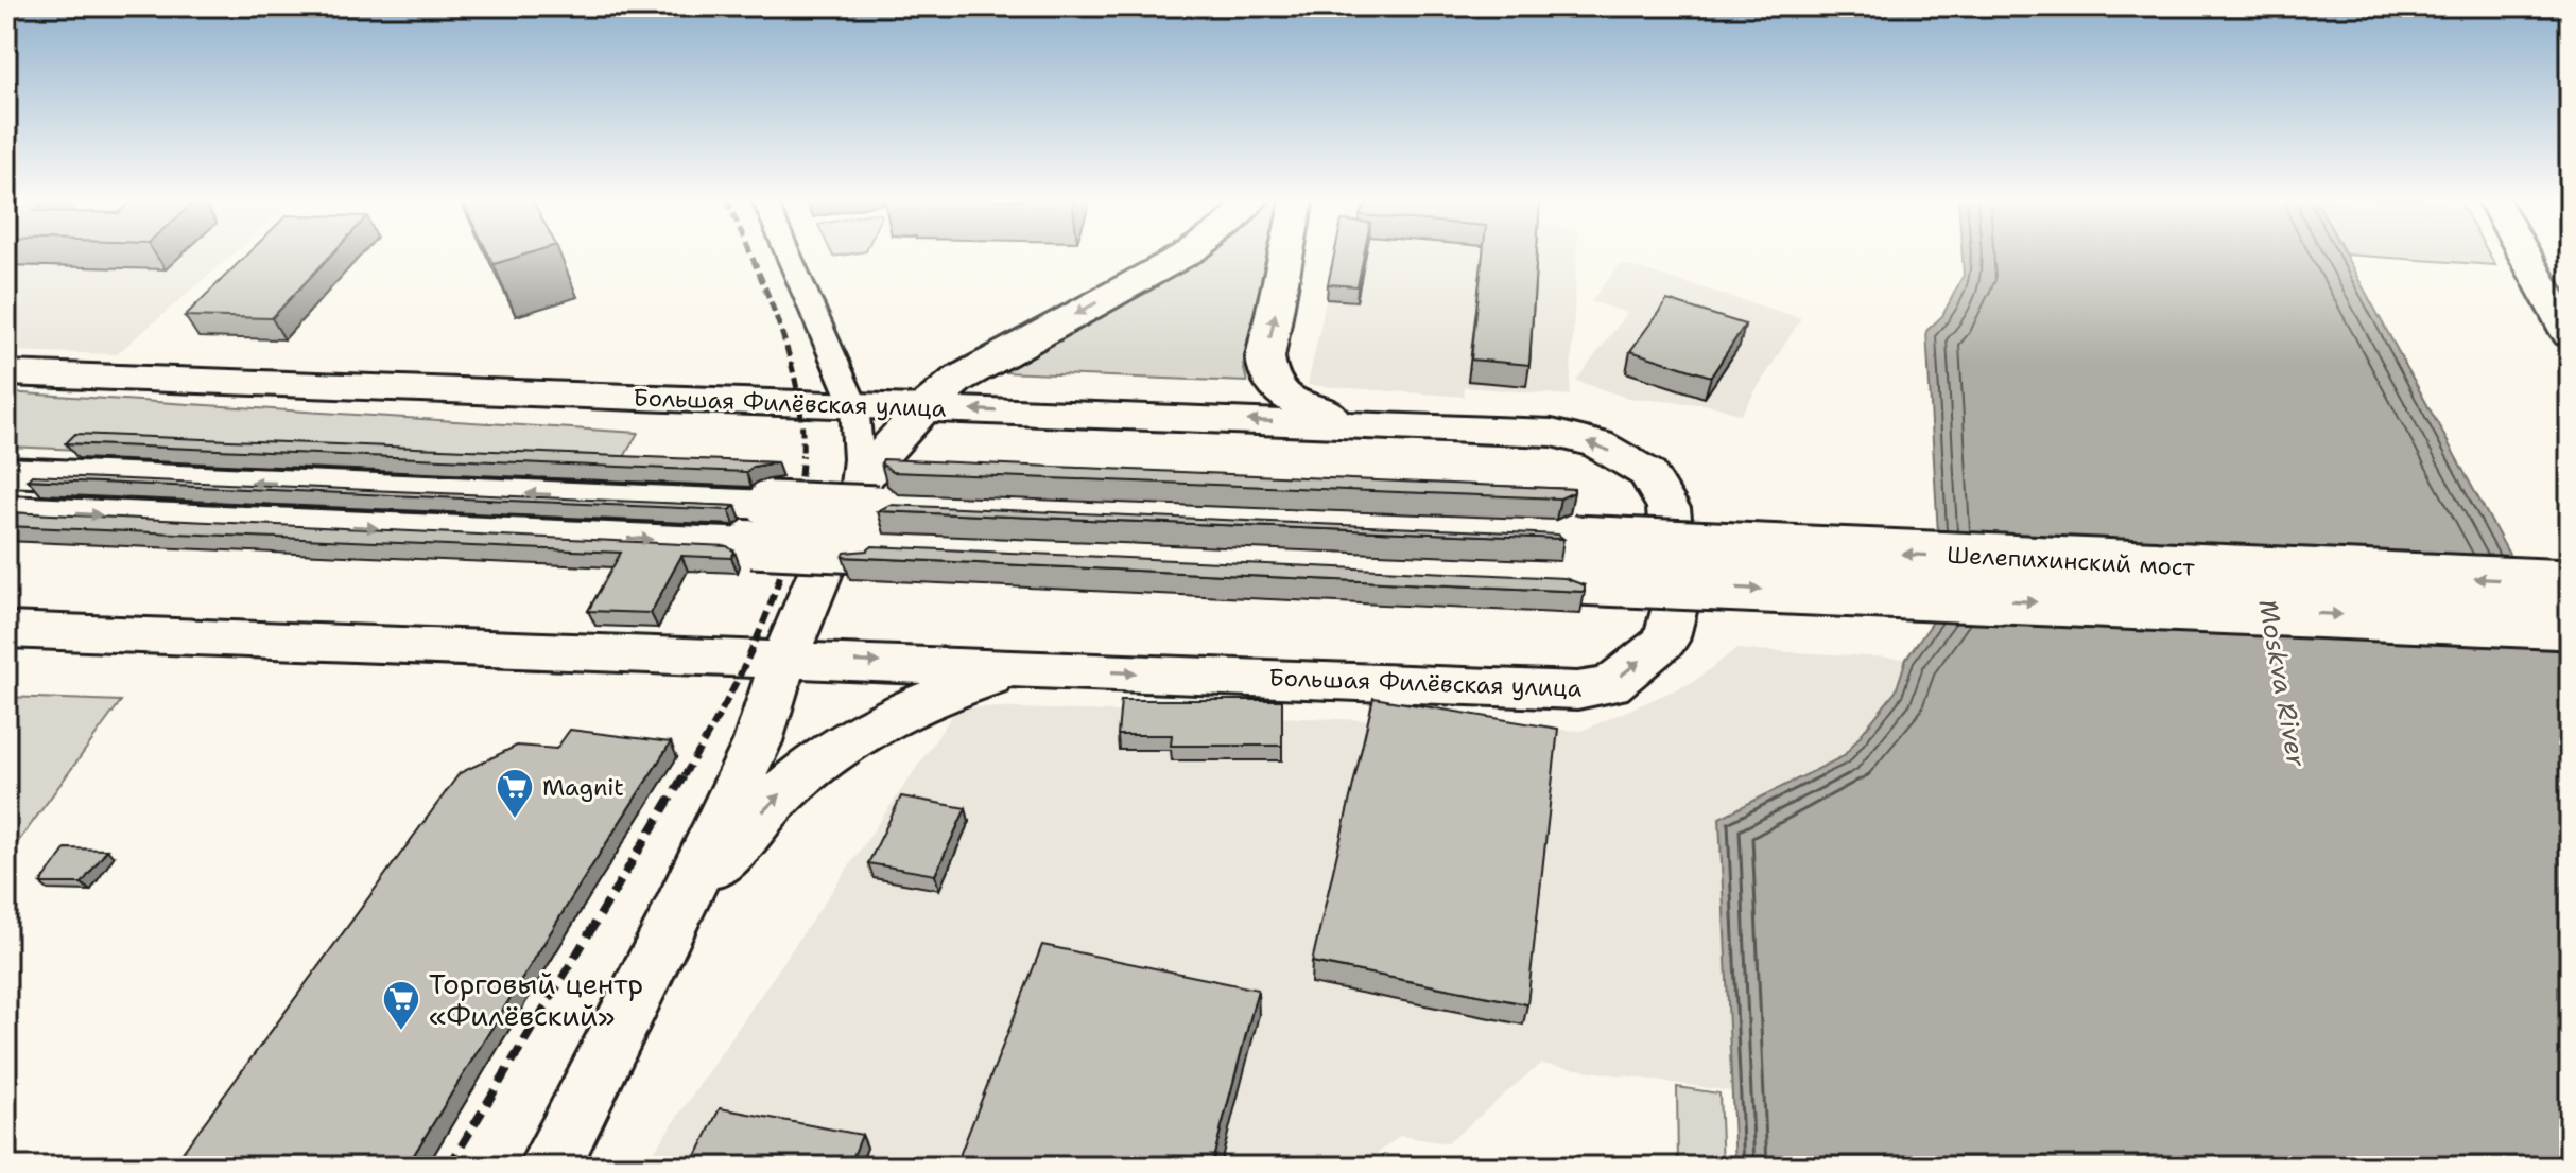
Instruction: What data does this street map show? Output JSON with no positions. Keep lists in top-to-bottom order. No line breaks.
{"streets":{"street":["Большая Филёвская улица","Шелепихинский мост"]},"water":["Moskva River"],"places":{"supermarket":["Magnit","Торговый центр «Филёвский»"]}}
